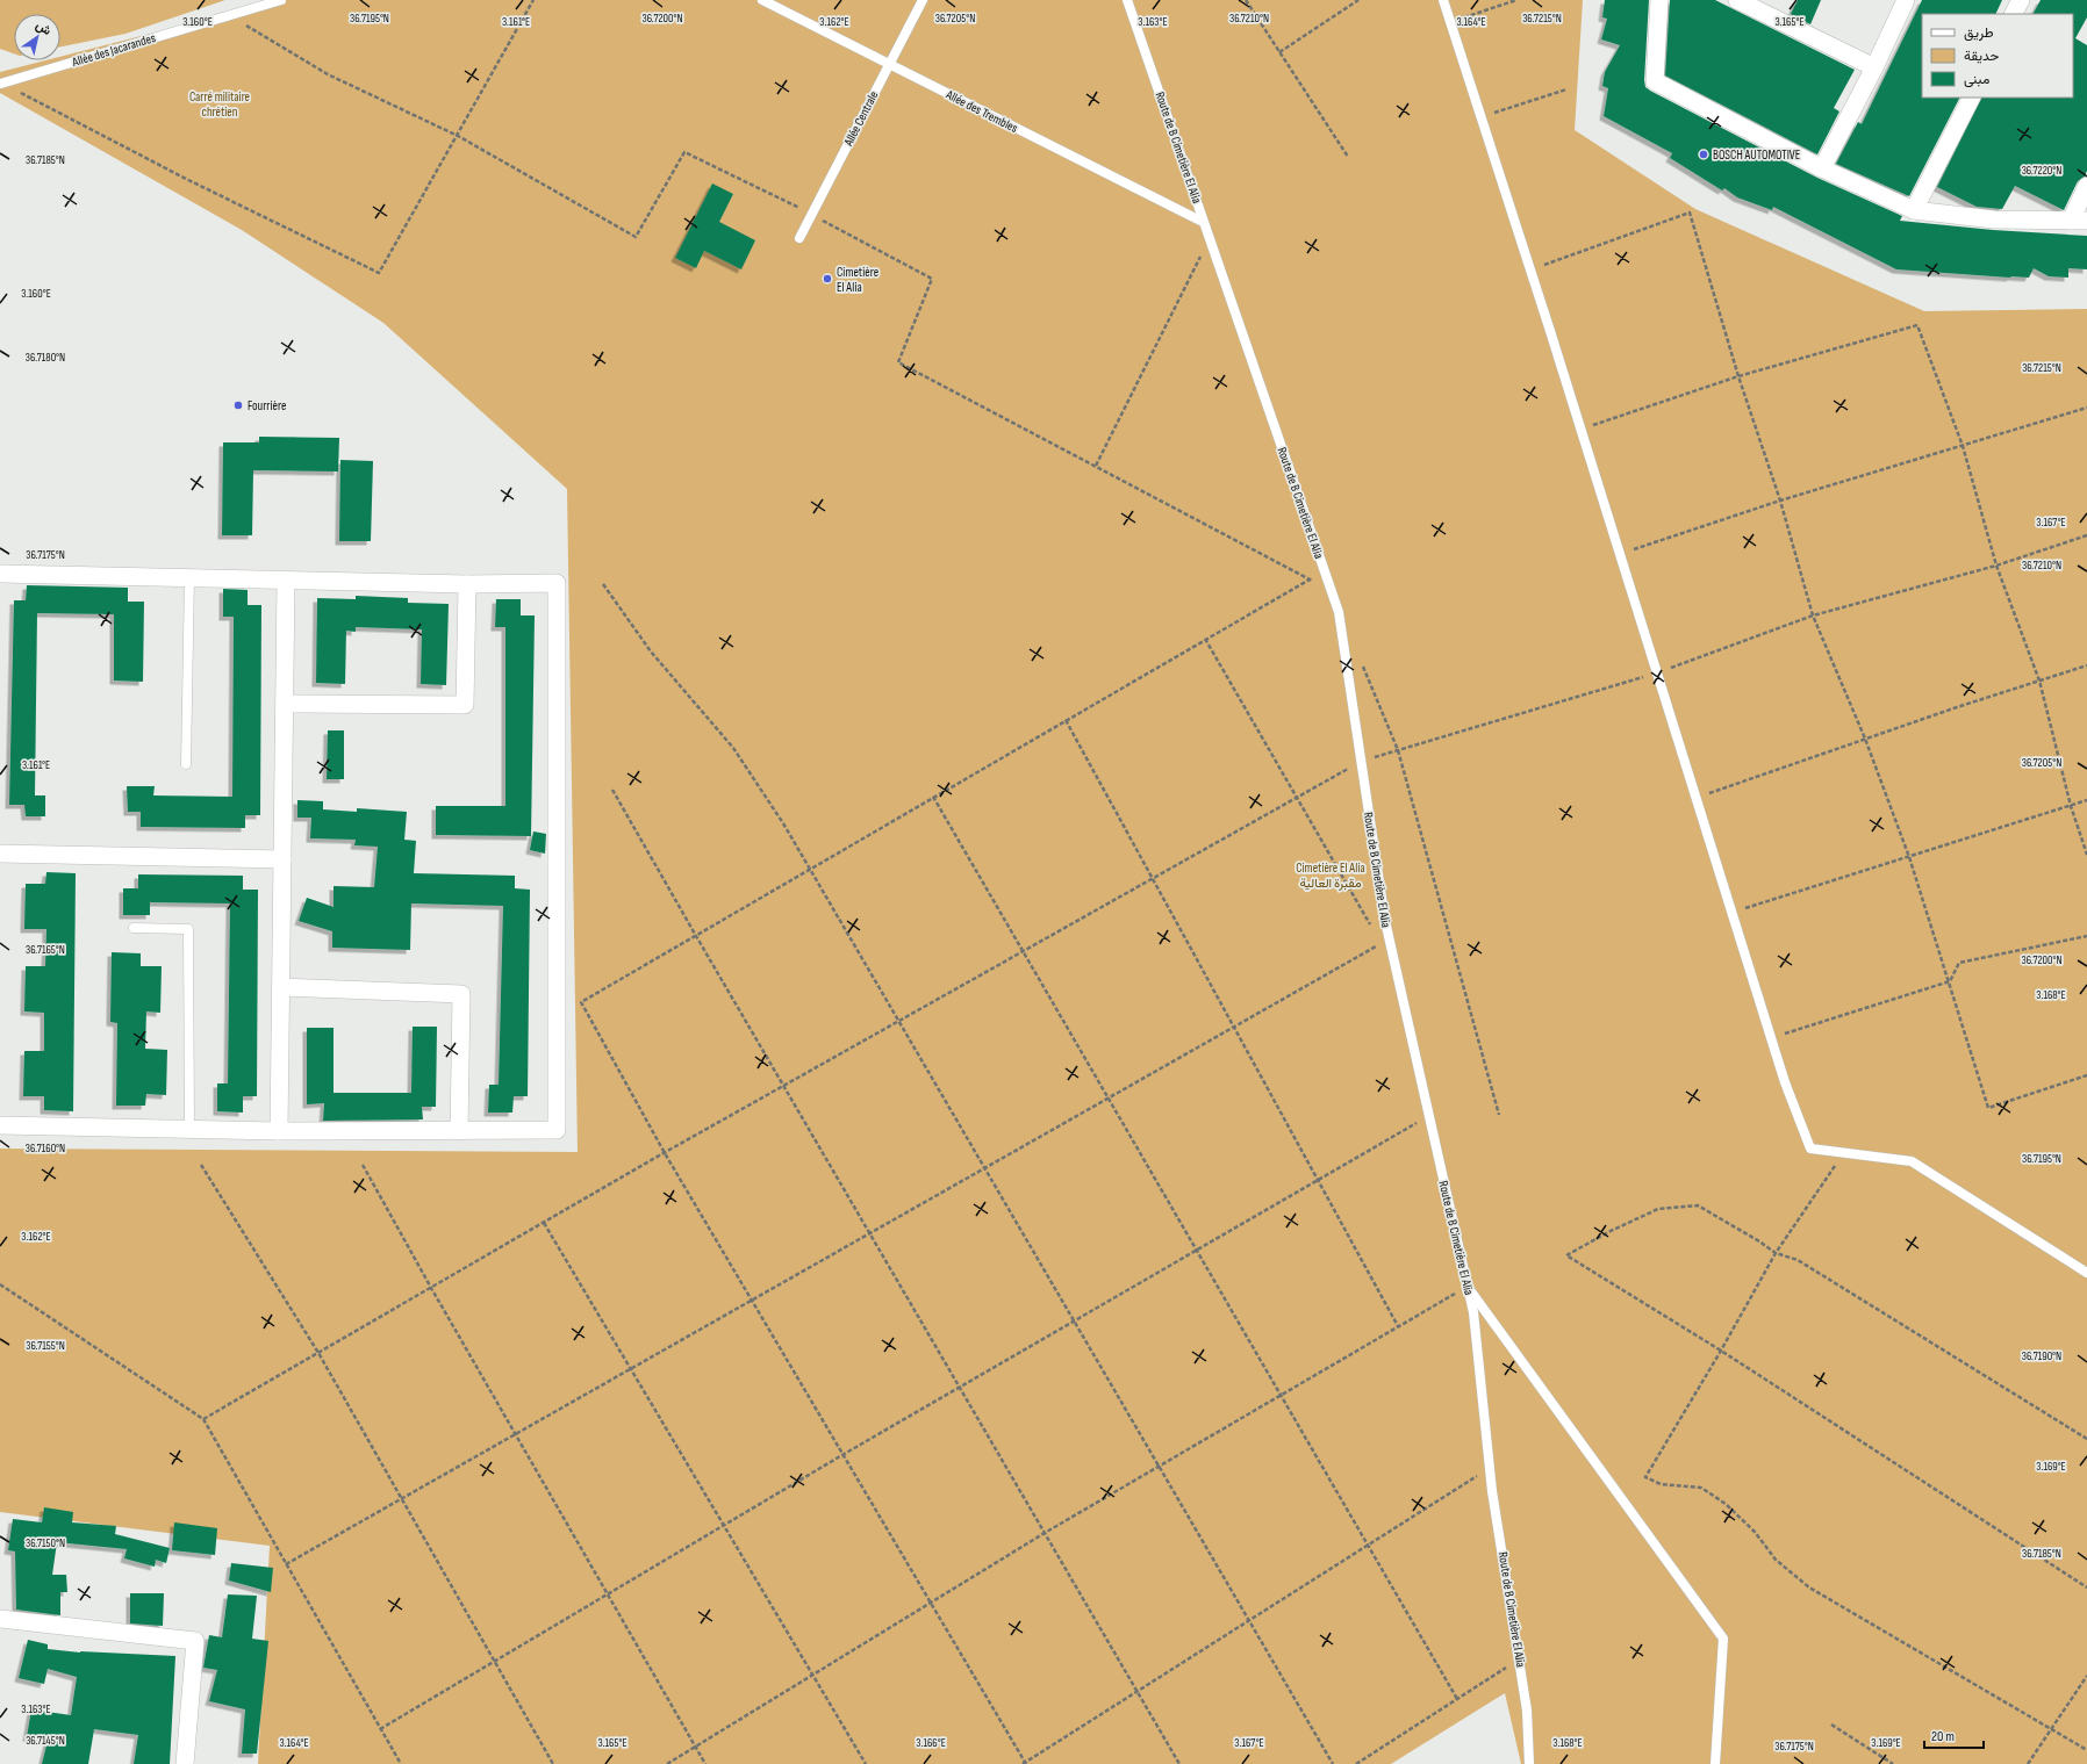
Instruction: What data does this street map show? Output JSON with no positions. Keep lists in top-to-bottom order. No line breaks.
{"streets":{"lane":["Allée des Jacarandes","Allée des Trembles","Allée Centrale","Route de B Cimetière El Alia"]},"crossings":[["Allée des Trembles","Allée Centrale"],["Allée des Trembles","Route de B Cimetière El Alia"]],"parks":["Carré militaire chrétien","Cimetière El Alia مقبرة العالية"],"places":["BOSCH AUTOMOTIVE","Cimetière El Alia","Fourrière"],"legend":["طريق","حديقة","مبنى"],"scale_bar":"20 m","north":"top right","coordinates":["36.7195°N","36.7200°N","36.7205°N","36.7210°N","36.7215°N","3.160°E","3.161°E","3.162°E","3.163°E","3.164°E","3.165°E","36.7185°N","36.7220°N","36.7180°N","3.167°E","36.7175°N","36.7165°N","3.168°E","36.7160°N","36.7155°N","36.7190°N","3.169°E","36.7150°N","36.7145°N","3.166°E"]}
